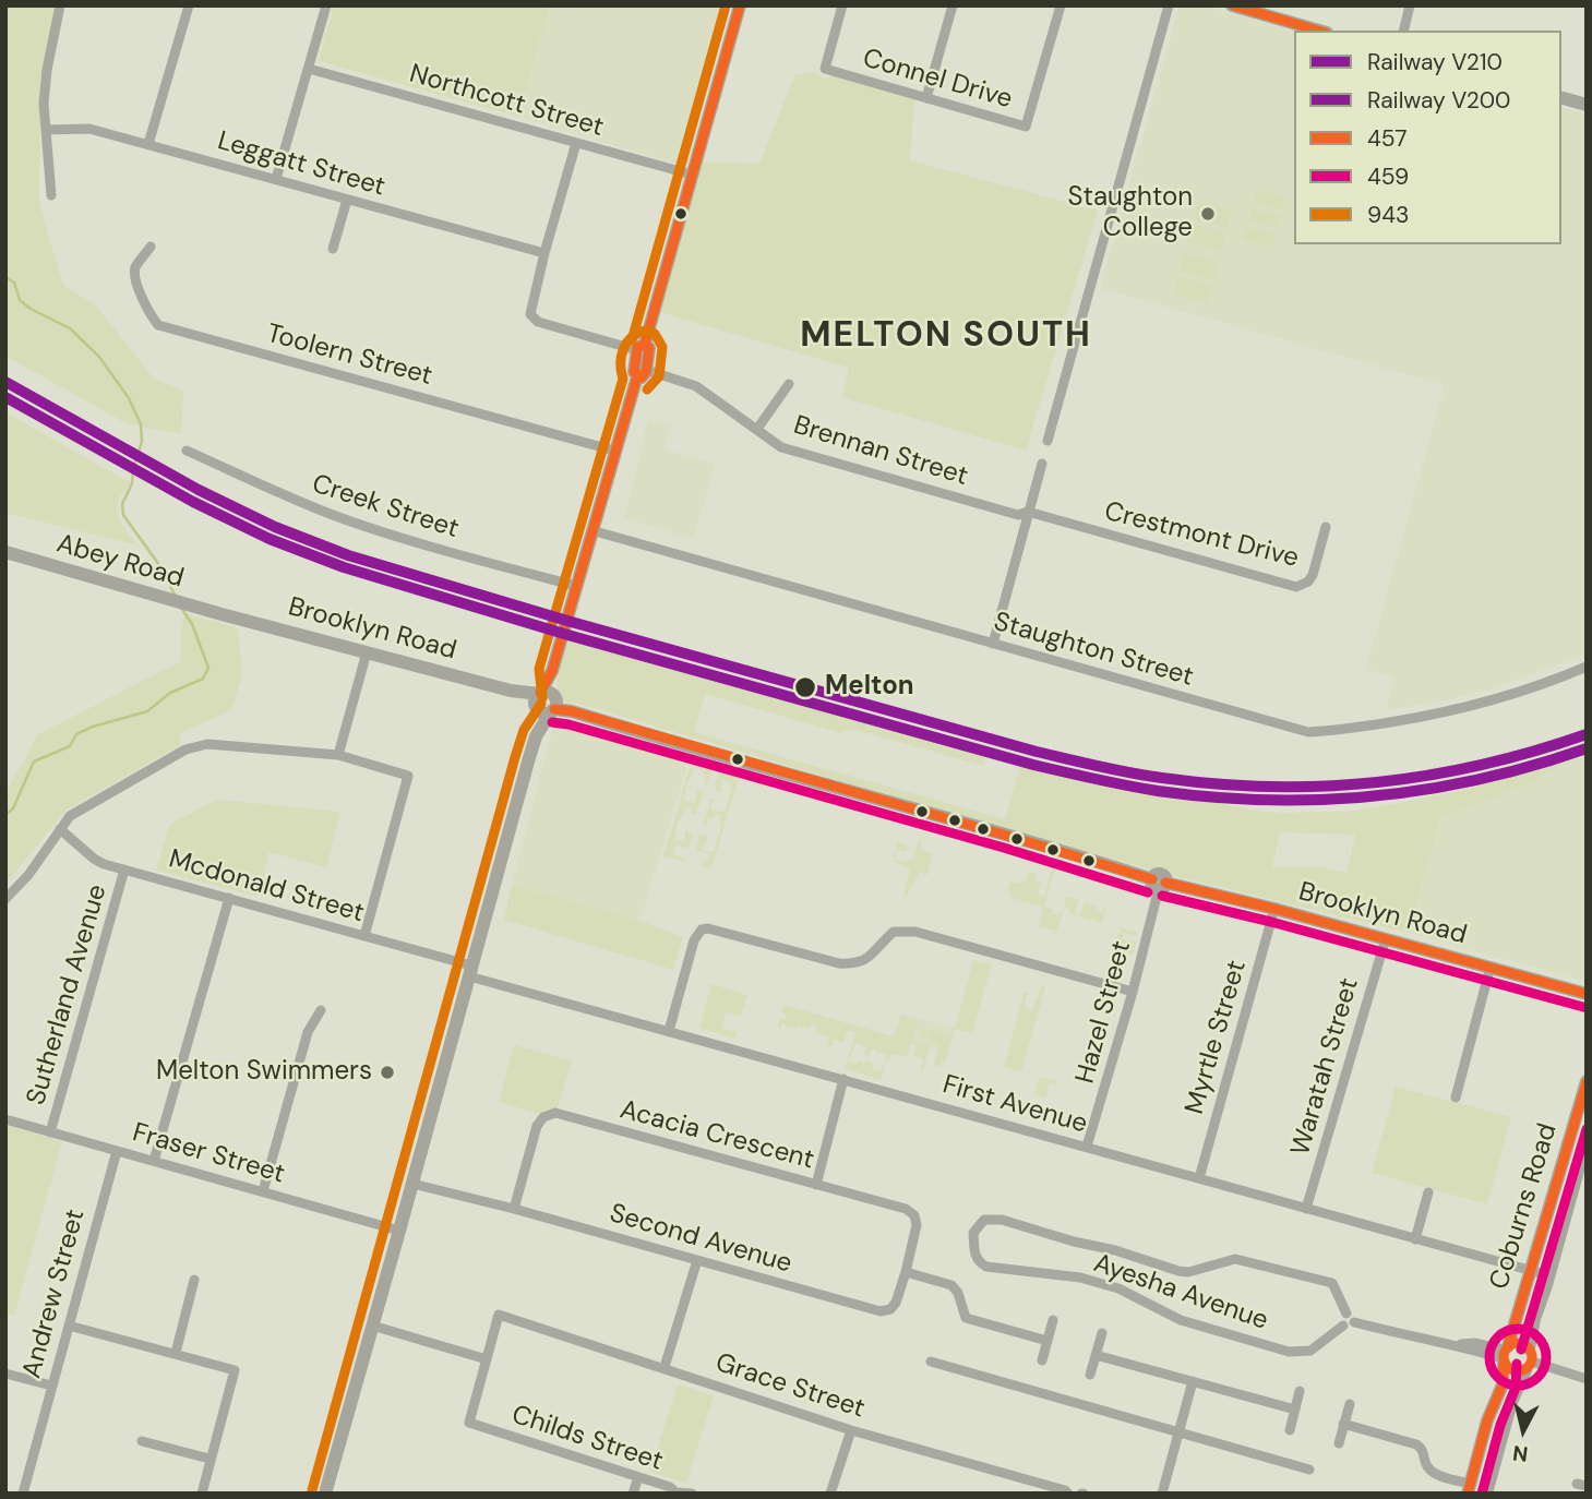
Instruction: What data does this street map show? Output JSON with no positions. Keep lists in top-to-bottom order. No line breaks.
{"streets":{"street":["Connel Drive","Northcott Street","Leggatt Street","Toolern Street","Brennan Street","Creek Street","Crestmont Drive","Abey Road","Brooklyn Road","Staughton Street","Mcdonald Street","Sutherland Avenue","Hazel Street","Myrtle Street","Waratah Street","First Avenue","Acacia Crescent","Fraser Street","Coburns Road","Second Avenue","Ayesha Avenue","Andrew Street","Grace Street","Childs Street"]},"crossings":[["Brennan Street","Crestmont Drive"],["Abey Road","Brooklyn Road"],["Brooklyn Road","Hazel Street"],["Brooklyn Road","Myrtle Street"],["Brooklyn Road","Waratah Street"],["Mcdonald Street","Sutherland Avenue"],["Mcdonald Street","First Avenue"],["Sutherland Avenue","Fraser Street"],["Hazel Street","First Avenue"],["Myrtle Street","First Avenue"],["Waratah Street","First Avenue"],["First Avenue","Coburns Road"],["Acacia Crescent","Second Avenue"],["Fraser Street","Andrew Street"],["Grace Street","Childs Street"]],"districts":["MELTON SOUTH"],"places":["Staughton College","Melton","Melton Swimmers"],"lines":["transit line 457","transit line 943","rail line V210","rail line V200","transit line 459"],"legend":["Railway V210","Railway V200","457","459","943"],"north":"bottom"}
